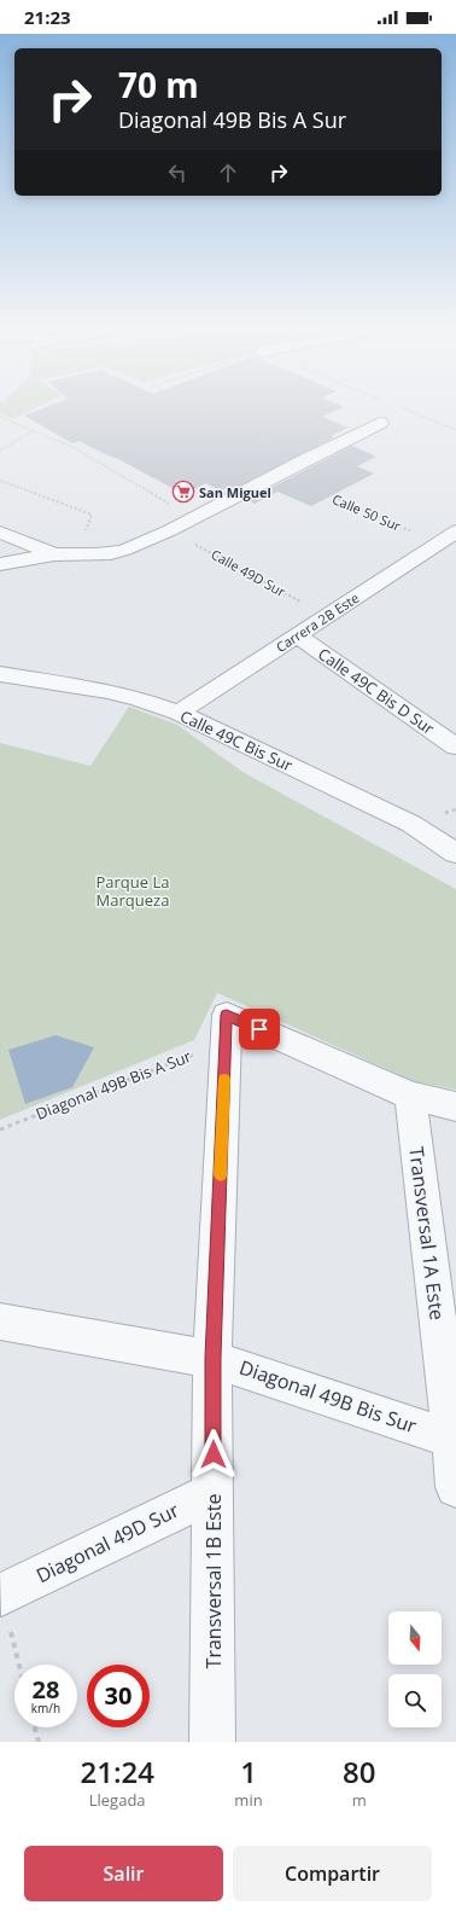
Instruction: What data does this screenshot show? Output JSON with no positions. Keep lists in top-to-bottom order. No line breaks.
{"streets":{"street":["Carrera 2B Este","Calle 49C Bis D Sur","Calle 49C Bis Sur","Transversal 1A Este","Diagonal 49B Bis Sur","Diagonal 49D Sur","Transversal 1B Este"],"path":["Calle 50 Sur","Calle 49D Sur","Diagonal 49B Bis A Sur"]},"crossings":[["Calle 50 Sur","Carrera 2B Este"],["Calle 49D Sur","Carrera 2B Este"],["Carrera 2B Este","Calle 49C Bis D Sur"],["Carrera 2B Este","Calle 49C Bis Sur"],["Diagonal 49B Bis A Sur","Transversal 1B Este"],["Transversal 1A Este","Diagonal 49B Bis Sur"],["Diagonal 49B Bis Sur","Transversal 1B Este"],["Diagonal 49D Sur","Transversal 1B Este"]],"parks":["Parque La Marqueza"],"places":{"supermarket":["San Miguel"]},"north":"bottom","page":{"status":"21:23","turn":["70 m","Diagonal 49B Bis A Sur"],"speed":"28 km/h","limit":"30","eta":["21:24","Llegada","1","min","80","m"],"buttons":["Salir","Compartir"]}}
